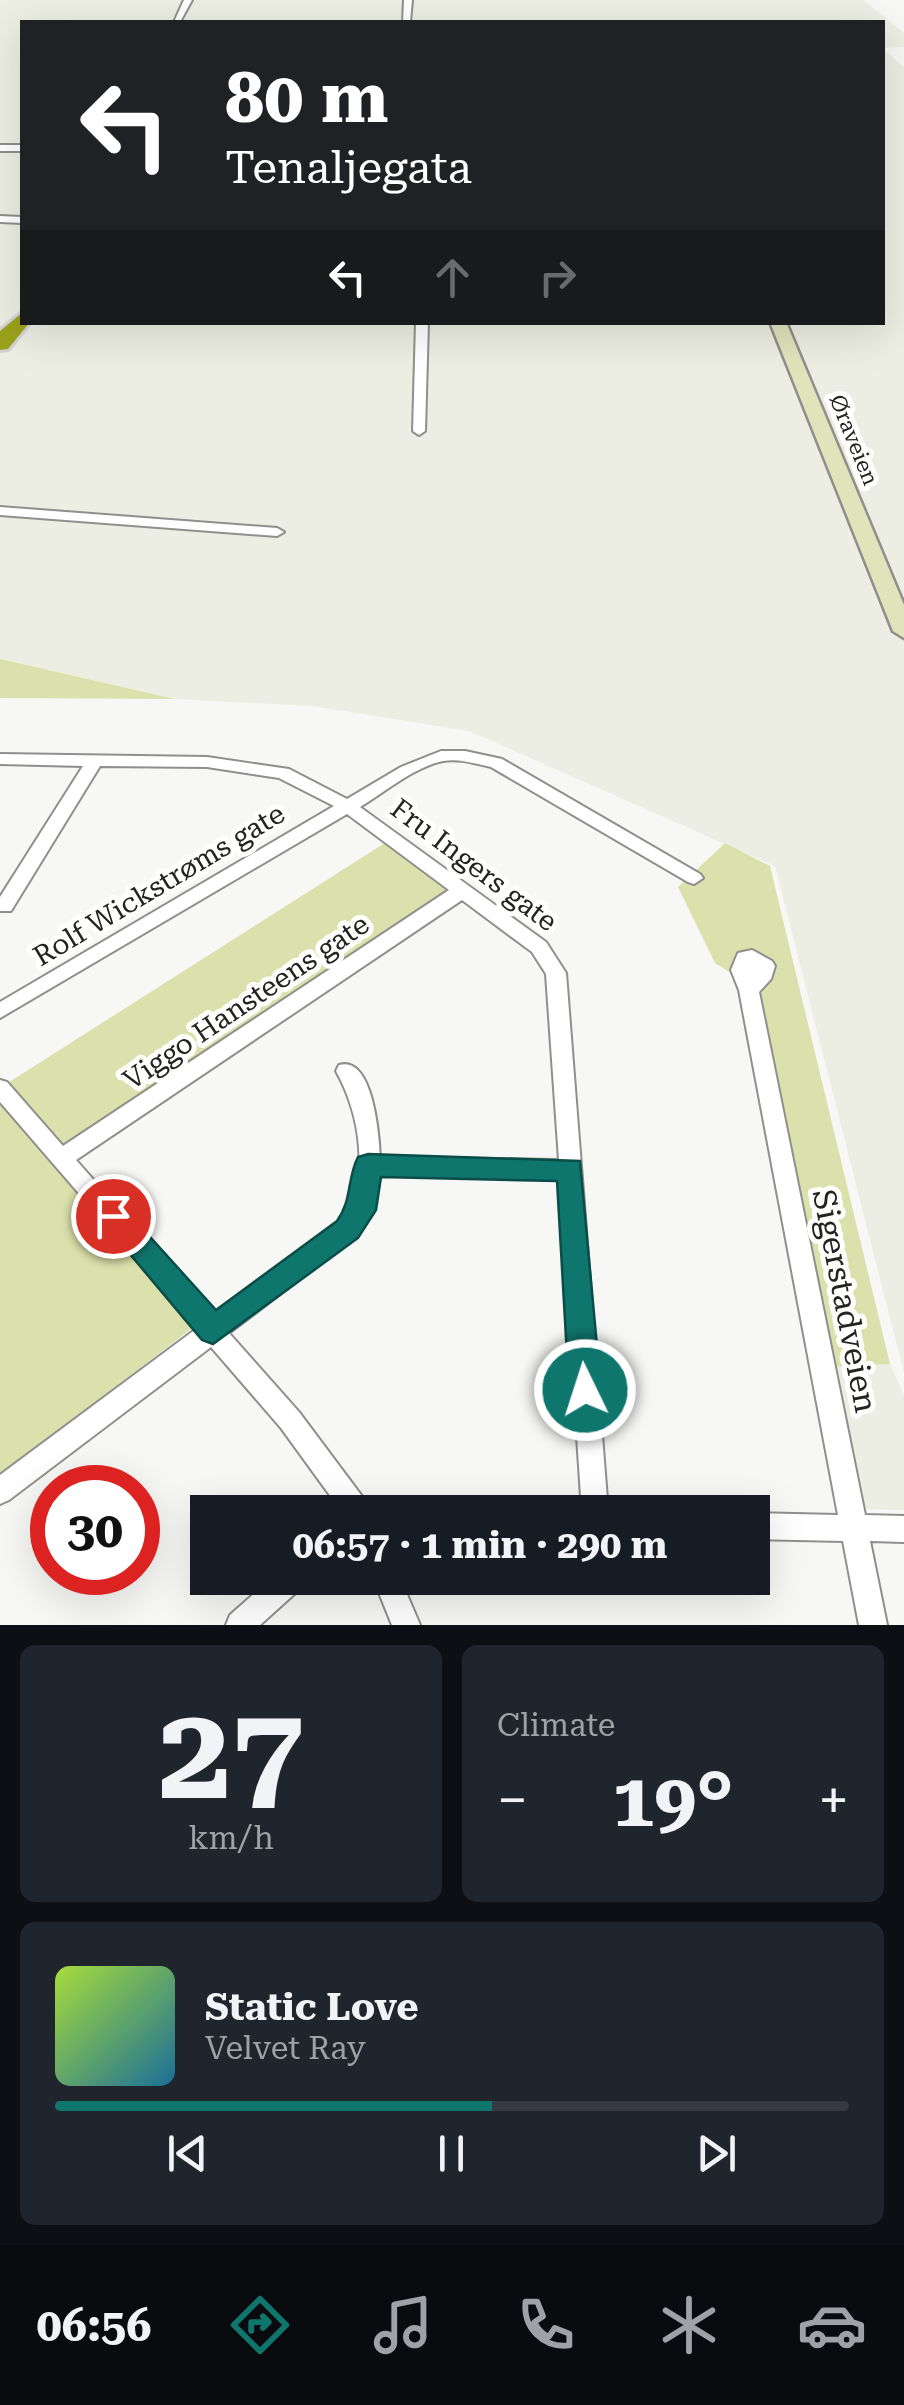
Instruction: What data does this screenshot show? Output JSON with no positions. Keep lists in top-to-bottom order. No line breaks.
{"streets":{"street":["Øraveien","Fru Ingers gate","Rolf Wickstrøms gate","Viggo Hansteens gate","Sigerstadveien"]},"crossings":[["Fru Ingers gate","Rolf Wickstrøms gate"],["Fru Ingers gate","Viggo Hansteens gate"]],"page":{"turn":["80 m","Tenaljegata"],"limit":"30","trip":"06:57 · 1 min · 290 m","tile":[["27","km/h"],"Climate"],"heat":["−","19°","+"],"song":["Static Love","Velvet Ray"],"tabs":"06:56"}}
